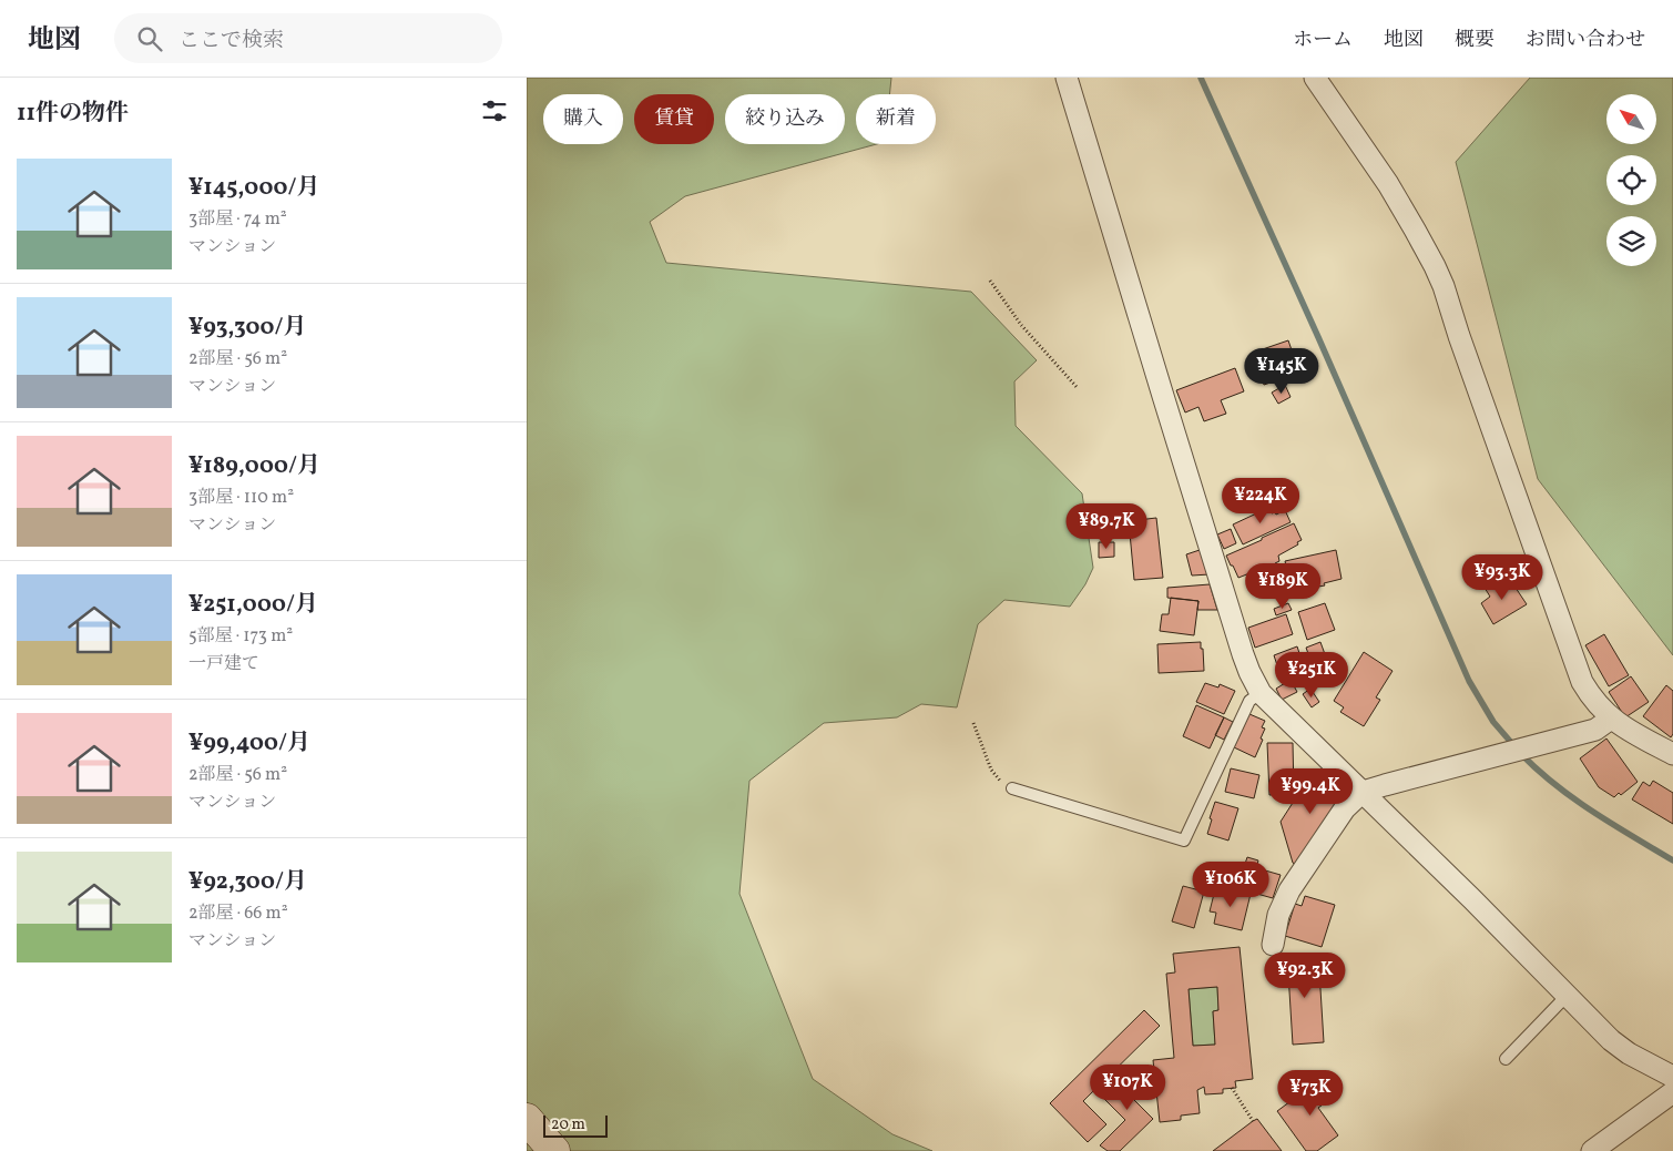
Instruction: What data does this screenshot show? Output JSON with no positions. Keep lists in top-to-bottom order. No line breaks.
{"scale_bar":"20 m","north":"top left","page":{"header":"地図","search":"ここで検索","nav":["ホーム","地図","概要","お問い合わせ"],"heading":"11件の物件","chip":["購入","賃貸","絞り込み","新着"],"list":[{"name":"¥145,000/月","note":"3部屋 · 74 m² · マンション"},{"name":"¥93,300/月","note":"2部屋 · 56 m² · マンション"},{"name":"¥189,000/月","note":"3部屋 · 110 m² · マンション"},{"name":"¥251,000/月","note":"5部屋 · 173 m² · 一戸建て"},{"name":"¥99,400/月","note":"2部屋 · 56 m² · マンション"},{"name":"¥92,300/月","note":"2部屋 · 66 m² · マンション"}],"price":["¥145K","¥224K","¥89.7K","¥93.3K","¥189K","¥251K","¥99.4K","¥106K","¥92.3K","¥107K","¥73K"],"scale":"20 m"}}
